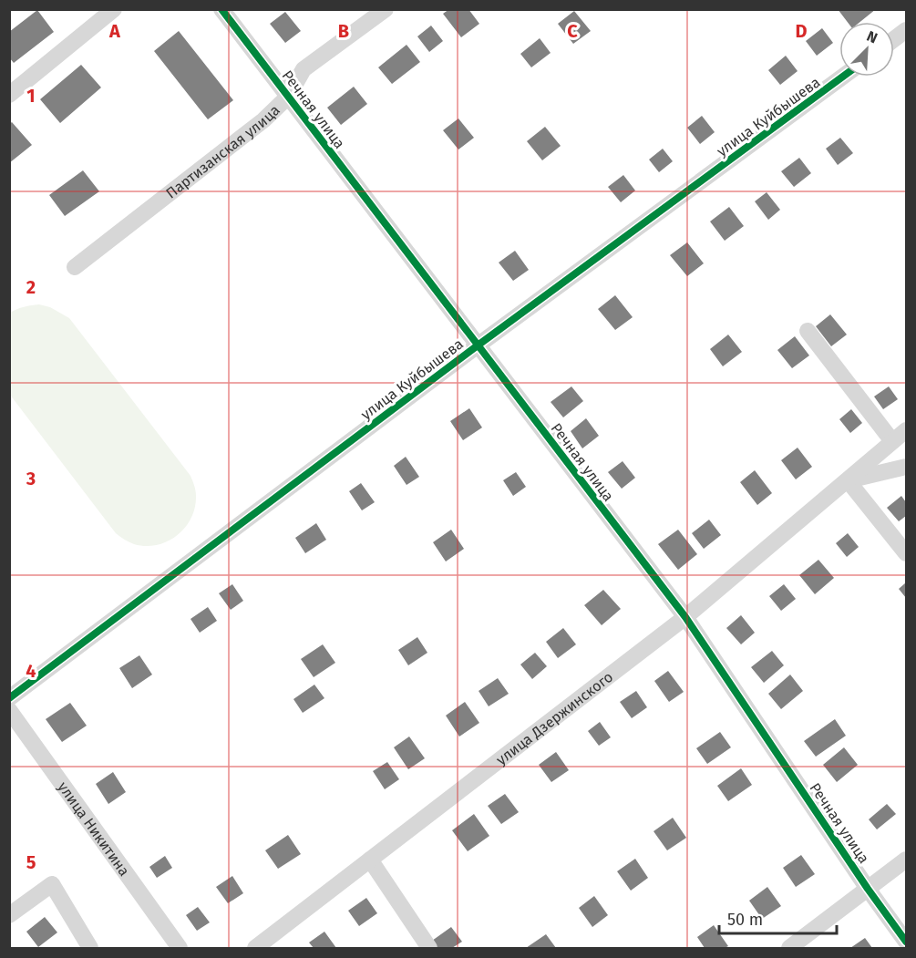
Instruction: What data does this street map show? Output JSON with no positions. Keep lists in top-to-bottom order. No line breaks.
{"streets":{"street":["Речная улица","улица Куйбышева","Партизанская улица","улица Дзержинского","улица Никитина"]},"crossings":[["Речная улица","улица Куйбышева"],["Речная улица","Партизанская улица"],["Речная улица","улица Дзержинского"]],"scale_bar":"50 m","north":"top right","grid":{"columns":["A","B","C","D"],"rows":["1","2","3","4","5"]}}
